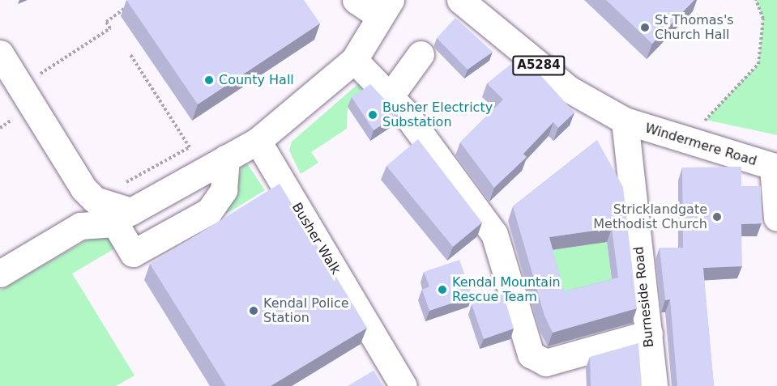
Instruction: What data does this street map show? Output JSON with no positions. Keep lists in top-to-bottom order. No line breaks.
{"streets":{"main road":["A5284","Windermere Road","Busher Walk","Burneside Road"]},"crossings":[["A5284","Windermere Road"],["A5284","Burneside Road"],["Windermere Road","Burneside Road"]],"places":["St Thomas's Church Hall","County Hall","Busher Electricty Substation","Stricklandgate Methodist Church","Kendal Mountain Rescue Team","Kendal Police Station"]}
